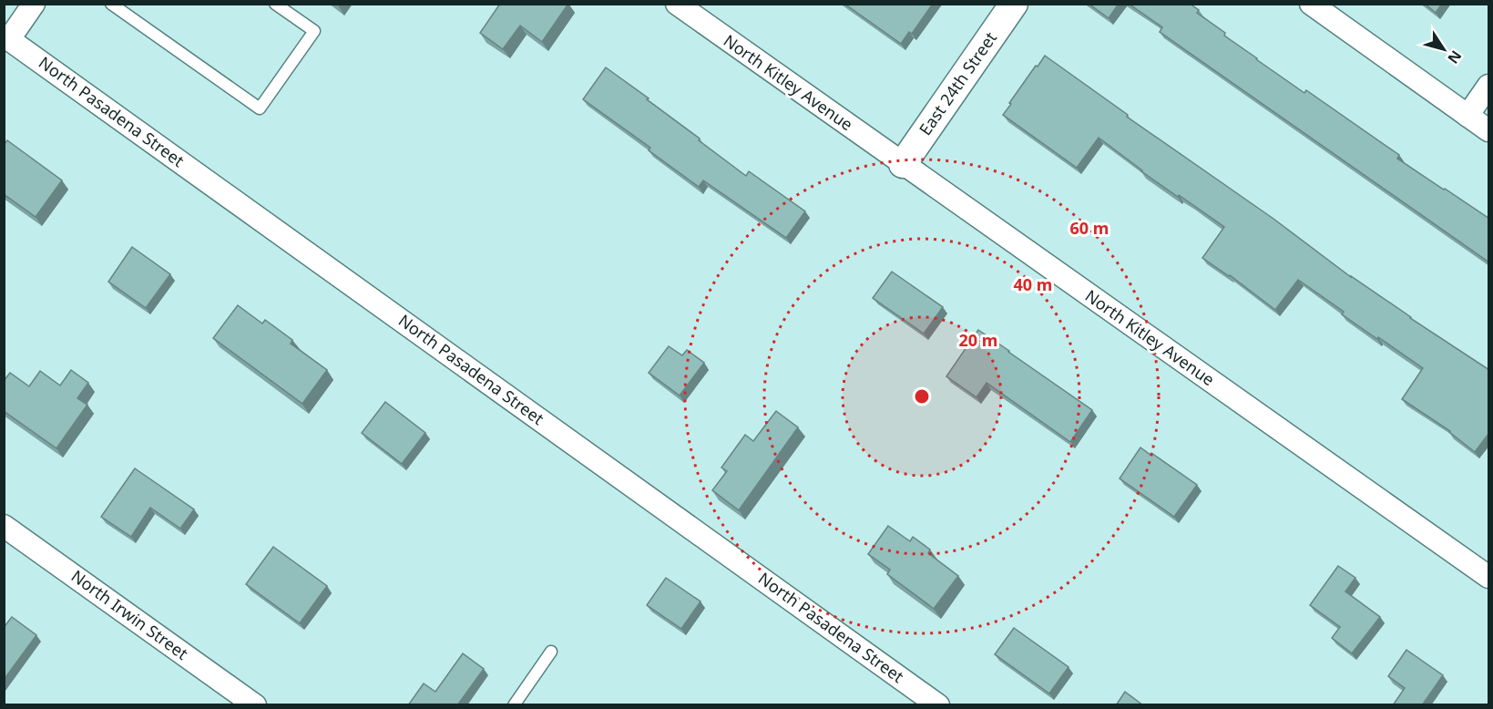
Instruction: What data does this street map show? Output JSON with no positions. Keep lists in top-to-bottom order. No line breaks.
{"streets":{"street":["North Kitley Avenue","East 24th Street","North Pasadena Street","North Irwin Street"]},"crossings":[["North Kitley Avenue","East 24th Street"]],"north":"bottom right","rings":["60 m","40 m","20 m"]}
